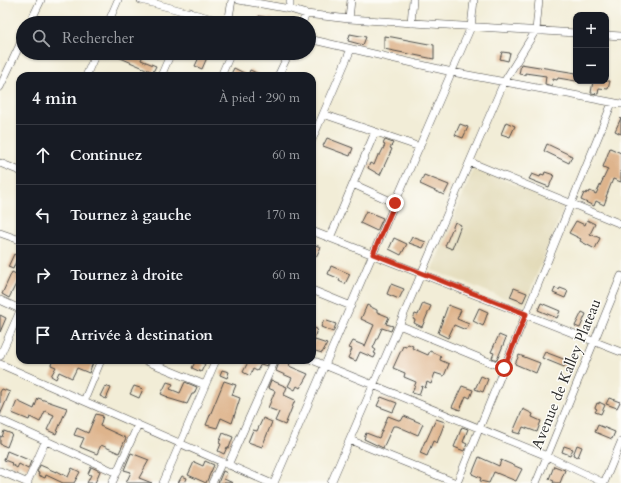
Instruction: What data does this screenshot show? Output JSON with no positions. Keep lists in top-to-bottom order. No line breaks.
{"streets":{"street":["Avenue de Kalley Plateau"]},"page":{"map_buttons":["+","−"],"search":"Rechercher","heading":["4 min","À pied · 290 m"],"list":[["Continuez","60 m"],["Tournez à gauche","170 m"],["Tournez à droite","60 m"],"Arrivée à destination"]}}
